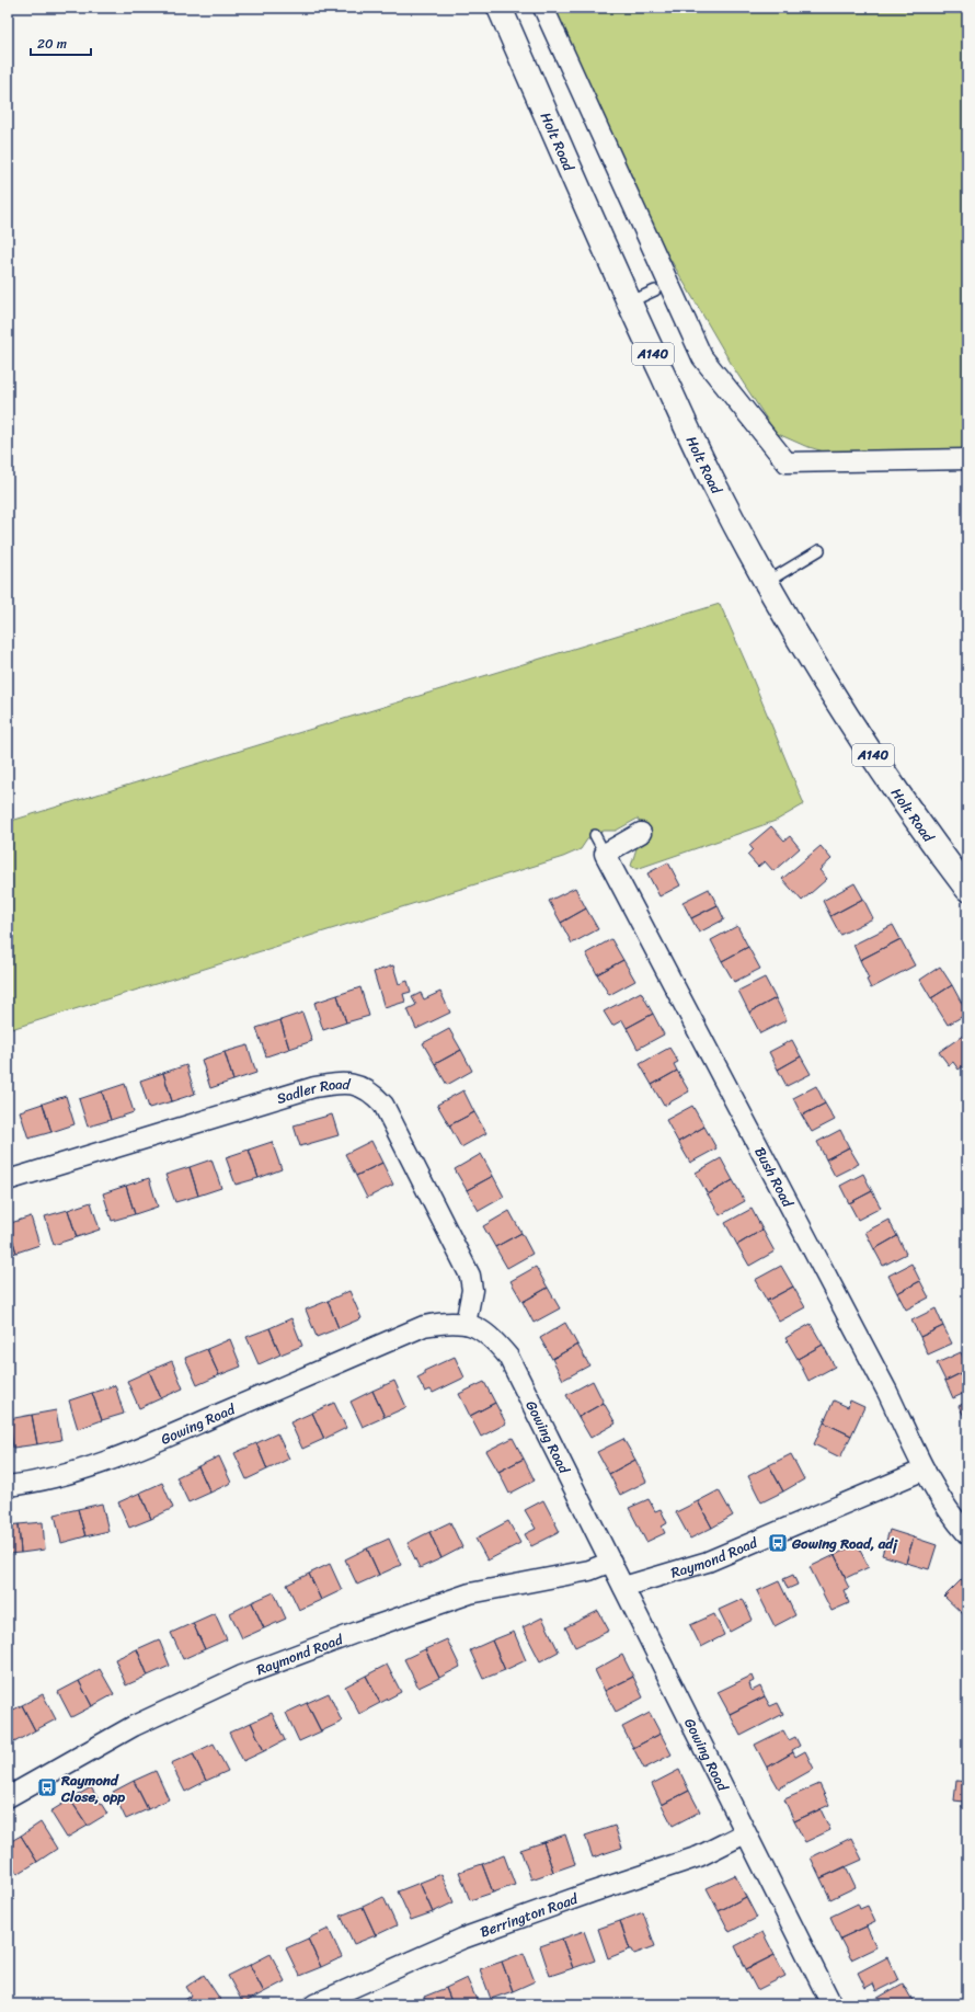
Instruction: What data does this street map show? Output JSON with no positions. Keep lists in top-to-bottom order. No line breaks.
{"streets":{"highway":["Holt Road","A140"],"street":["Sadler Road","Bush Road","Gowing Road","Raymond Road","Berrington Road"]},"crossings":[["Sadler Road","Gowing Road"],["Bush Road","Raymond Road"],["Gowing Road","Raymond Road"],["Gowing Road","Berrington Road"]],"places":{"bus stop":["Gowing Road, adj","Raymond Close, opp"]},"scale_bar":"20 m"}
